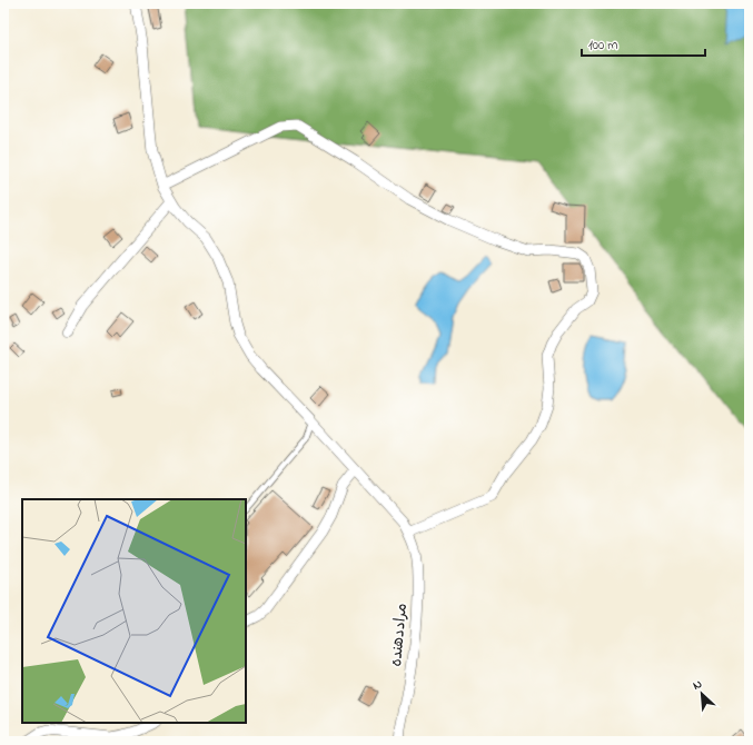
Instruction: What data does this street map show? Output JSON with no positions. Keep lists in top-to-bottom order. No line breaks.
{"streets":{"street":["مراددهنده"]},"scale_bar":"100 m","north":"top left"}
